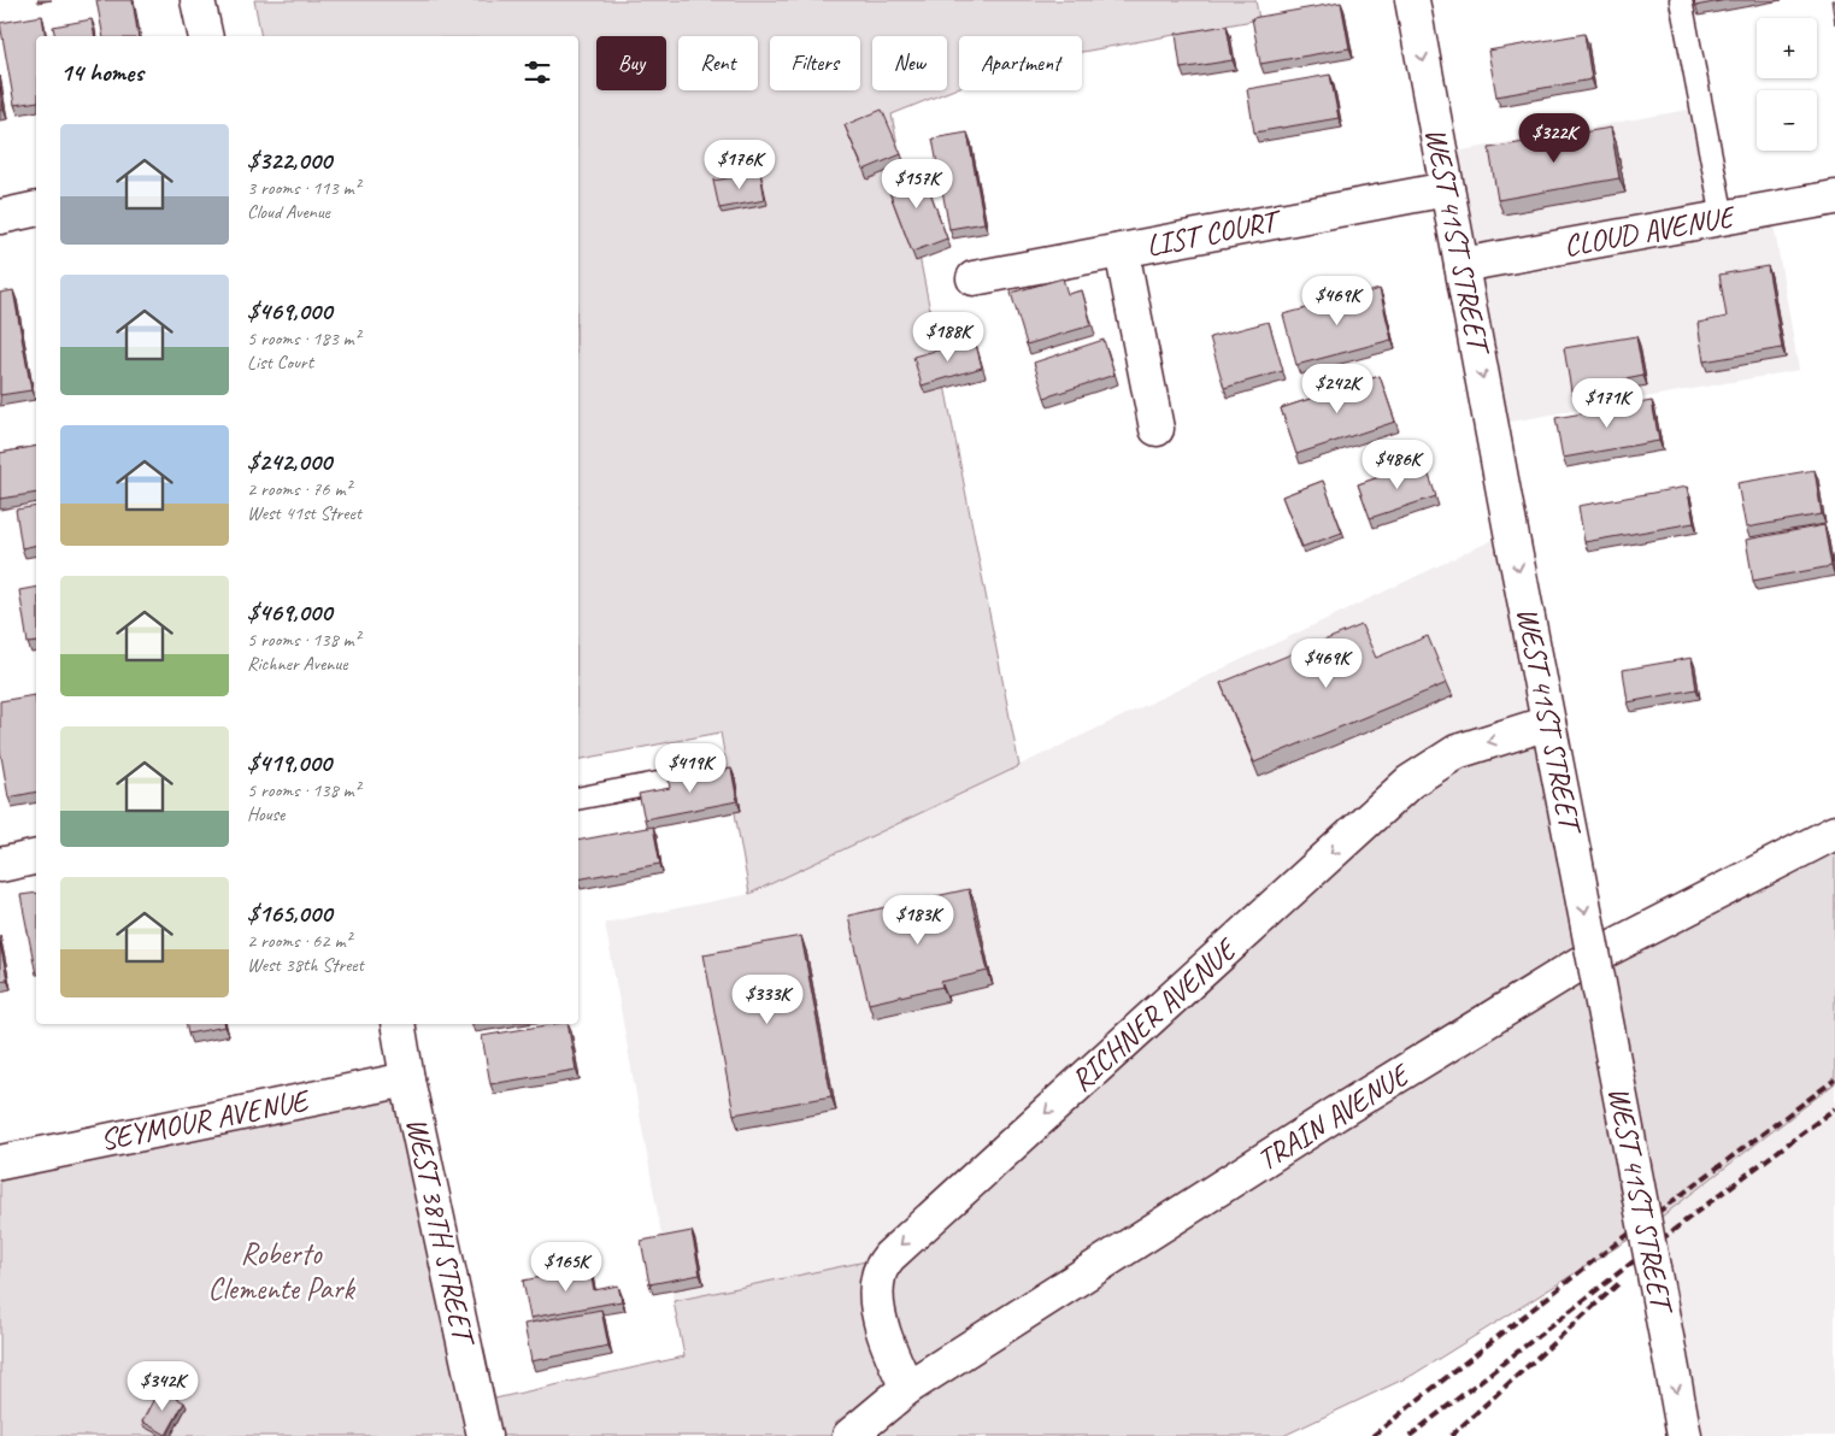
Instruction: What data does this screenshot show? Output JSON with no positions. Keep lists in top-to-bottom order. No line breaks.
{"streets":{"street":["CLOUD AVENUE","LIST COURT","WEST 41ST STREET","RICHNER AVENUE","TRAIN AVENUE","SEYMOUR AVENUE","WEST 38TH STREET"]},"crossings":[["CLOUD AVENUE","WEST 41ST STREET"],["LIST COURT","WEST 41ST STREET"],["WEST 41ST STREET","RICHNER AVENUE"],["RICHNER AVENUE","TRAIN AVENUE"],["SEYMOUR AVENUE","WEST 38TH STREET"]],"one_way":["WEST 41ST STREET","RICHNER AVENUE"],"parks":["Roberto Clemente Park"],"page":{"map_buttons":["+","−"],"chip":["Buy","Rent","Filters","New","Apartment"],"heading":"14 homes","list":[{"name":"$322,000","note":"3 rooms · 113 m² · Cloud Avenue"},{"name":"$469,000","note":"5 rooms · 183 m² · List Court"},{"name":"$242,000","note":"2 rooms · 76 m² · West 41st Street"},{"name":"$469,000","note":"5 rooms · 138 m² · Richner Avenue"},{"name":"$419,000","note":"5 rooms · 138 m² · House"},{"name":"$165,000","note":"2 rooms · 62 m² · West 38th Street"}],"price":["$322K","$176K","$157K","$469K","$188K","$242K","$171K","$486K","$469K","$419K","$183K","$333K","$165K","$342K"]}}
